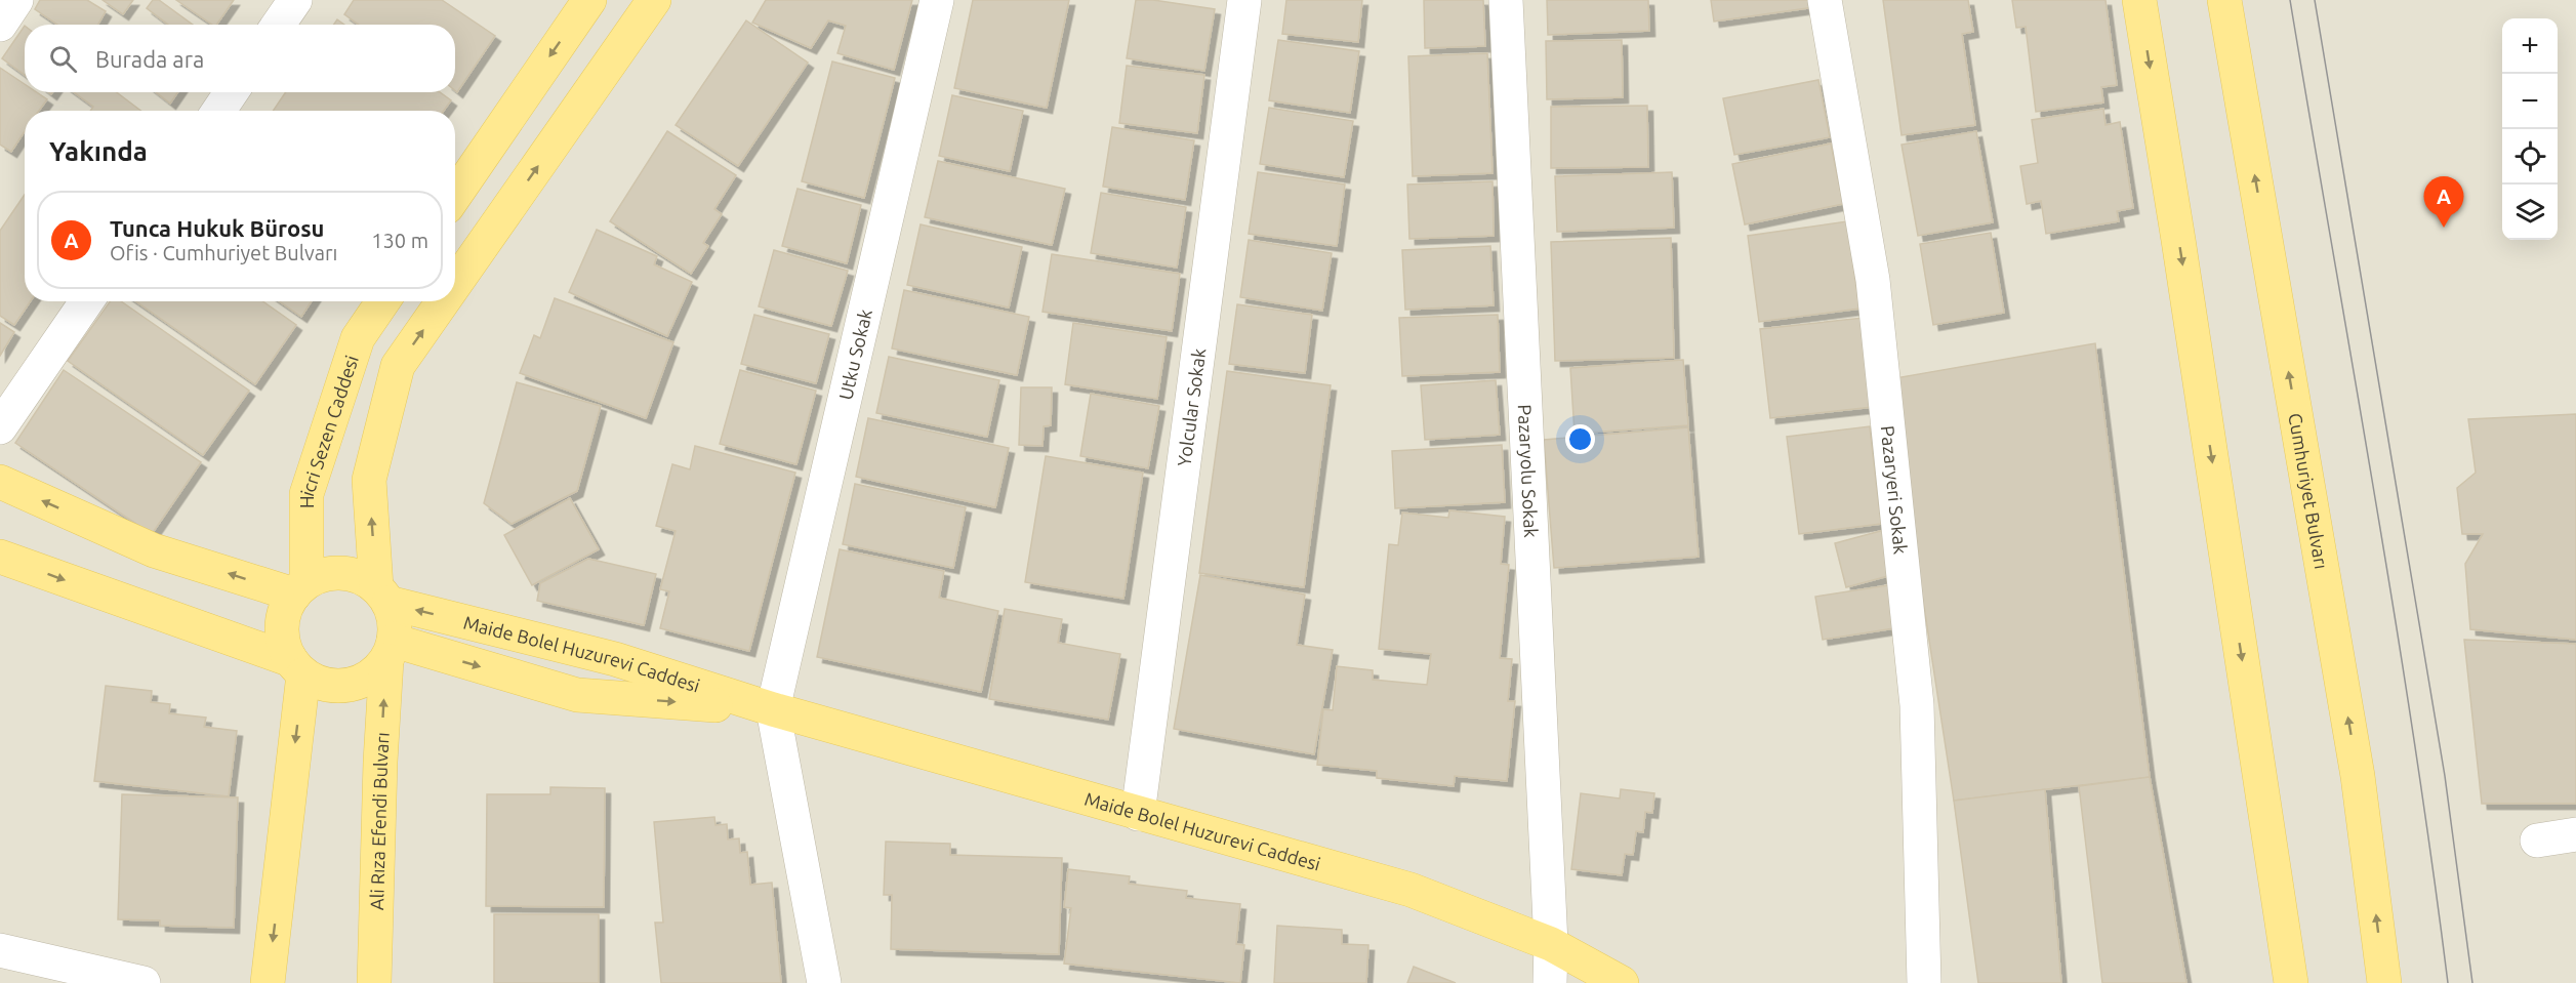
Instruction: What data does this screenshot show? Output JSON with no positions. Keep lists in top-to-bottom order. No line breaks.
{"streets":{"main road":["Hicri Sezen Caddesi","Cumhuriyet Bulvarı","Maide Bolel Huzurevi Caddesi","Ali Rıza Efendi Bulvarı"],"street":["Utku Sokak","Yolcular Sokak","Pazaryolu Sokak","Pazaryeri Sokak"]},"crossings":[["Utku Sokak","Maide Bolel Huzurevi Caddesi"],["Yolcular Sokak","Maide Bolel Huzurevi Caddesi"],["Hicri Sezen Caddesi","Maide Bolel Huzurevi Caddesi"],["Hicri Sezen Caddesi","Ali Rıza Efendi Bulvarı"],["Pazaryolu Sokak","Maide Bolel Huzurevi Caddesi"],["Maide Bolel Huzurevi Caddesi","Ali Rıza Efendi Bulvarı"]],"page":{"map_buttons":["+","−"],"search":"Burada ara","heading":"Yakında","pins":"A","list":[{"mark":"A","name":"Tunca Hukuk Bürosu","note":"Ofis · Cumhuriyet Bulvarı","value":"130 m"}]}}
